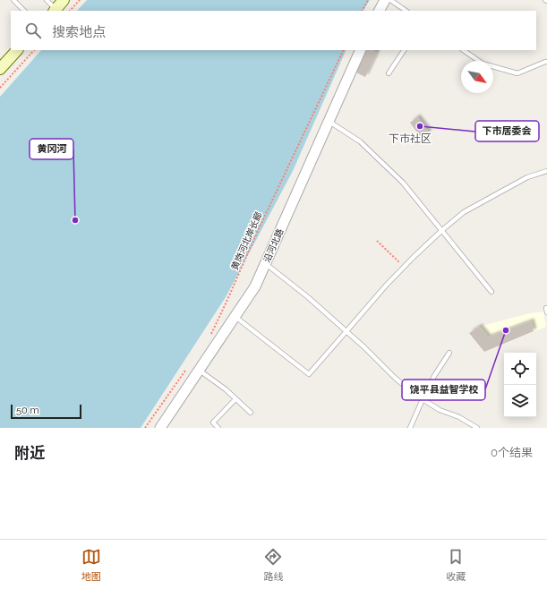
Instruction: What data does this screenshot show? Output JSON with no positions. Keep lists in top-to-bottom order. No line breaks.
{"streets":{"street":["沿河北路"],"path":["黄岗河北岸长廊"]},"districts":["下市社区"],"places":["下市居委会","黄冈河","饶平县益智学校"],"scale_bar":"50 m","north":"bottom right","page":{"search":"搜索地点","scale":"50 m","heading":["附近","0个结果"],"nav":["地图","路线","收藏"]}}
